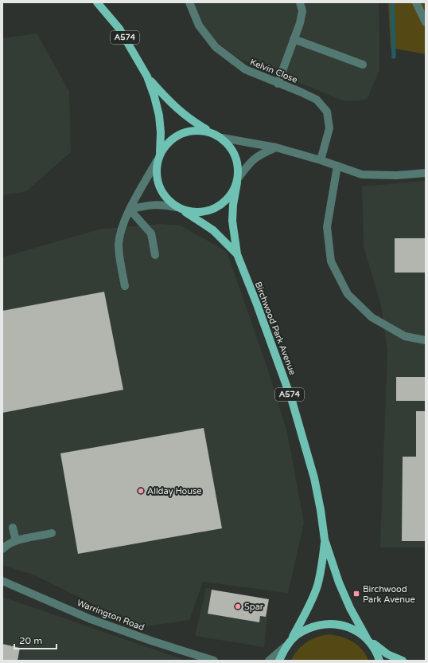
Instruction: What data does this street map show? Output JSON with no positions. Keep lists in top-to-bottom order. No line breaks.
{"streets":{"main road":["A574","Birchwood Park Avenue"],"street":["Kelvin Close","Warrington Road"]},"crossings":[["A574","Birchwood Park Avenue"]],"places":{"other":["Allday House","Spar"],"transit":["Birchwood Park Avenue"]},"scale_bar":"20 m"}
